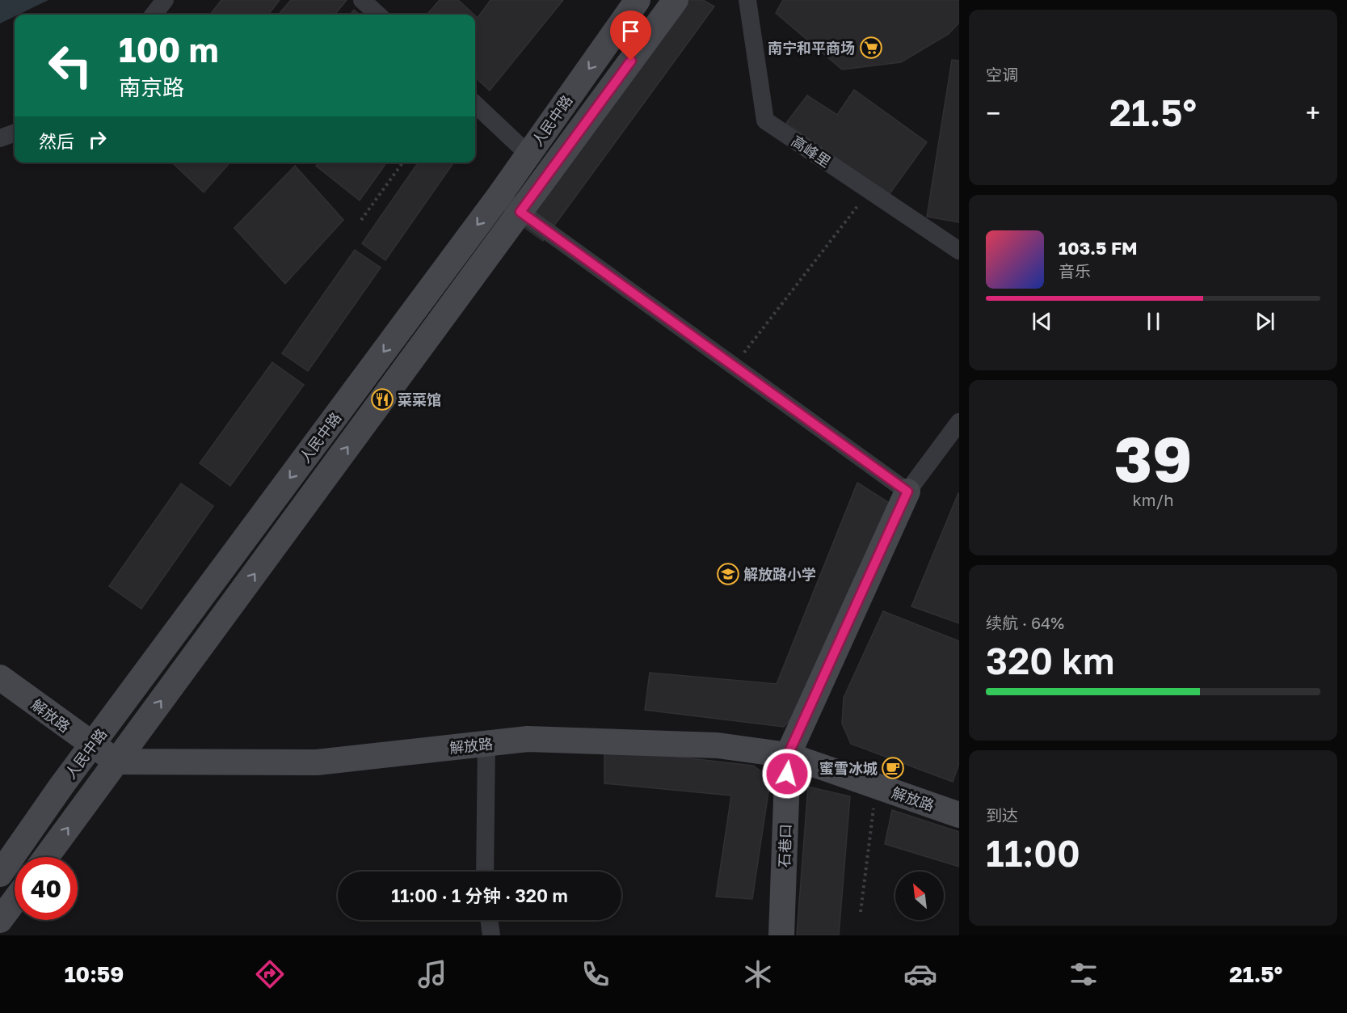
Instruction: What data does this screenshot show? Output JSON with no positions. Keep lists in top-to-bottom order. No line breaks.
{"streets":{"main road":["人民中路","解放路","石巷口"],"street":["高峰里"]},"crossings":[["人民中路","解放路"],["解放路","石巷口"]],"places":{"supermarket":["南宁和平商场"],"restaurant":["菜菜馆"],"school or university":["解放路小学"],"cafe":["蜜雪冰城"]},"north":"top left","page":{"tile":["空调",["39","km/h"],["续航 · 64%","320 km"],["到达","11:00"]],"turn":["100 m","南京路"],"heat":["−","21.5°","+"],"then":"然后","song":["103.5 FM","音乐"],"limit":"40","trip":"11:00 · 1 分钟 · 320 m","tabs":["10:59","21.5°"]}}
